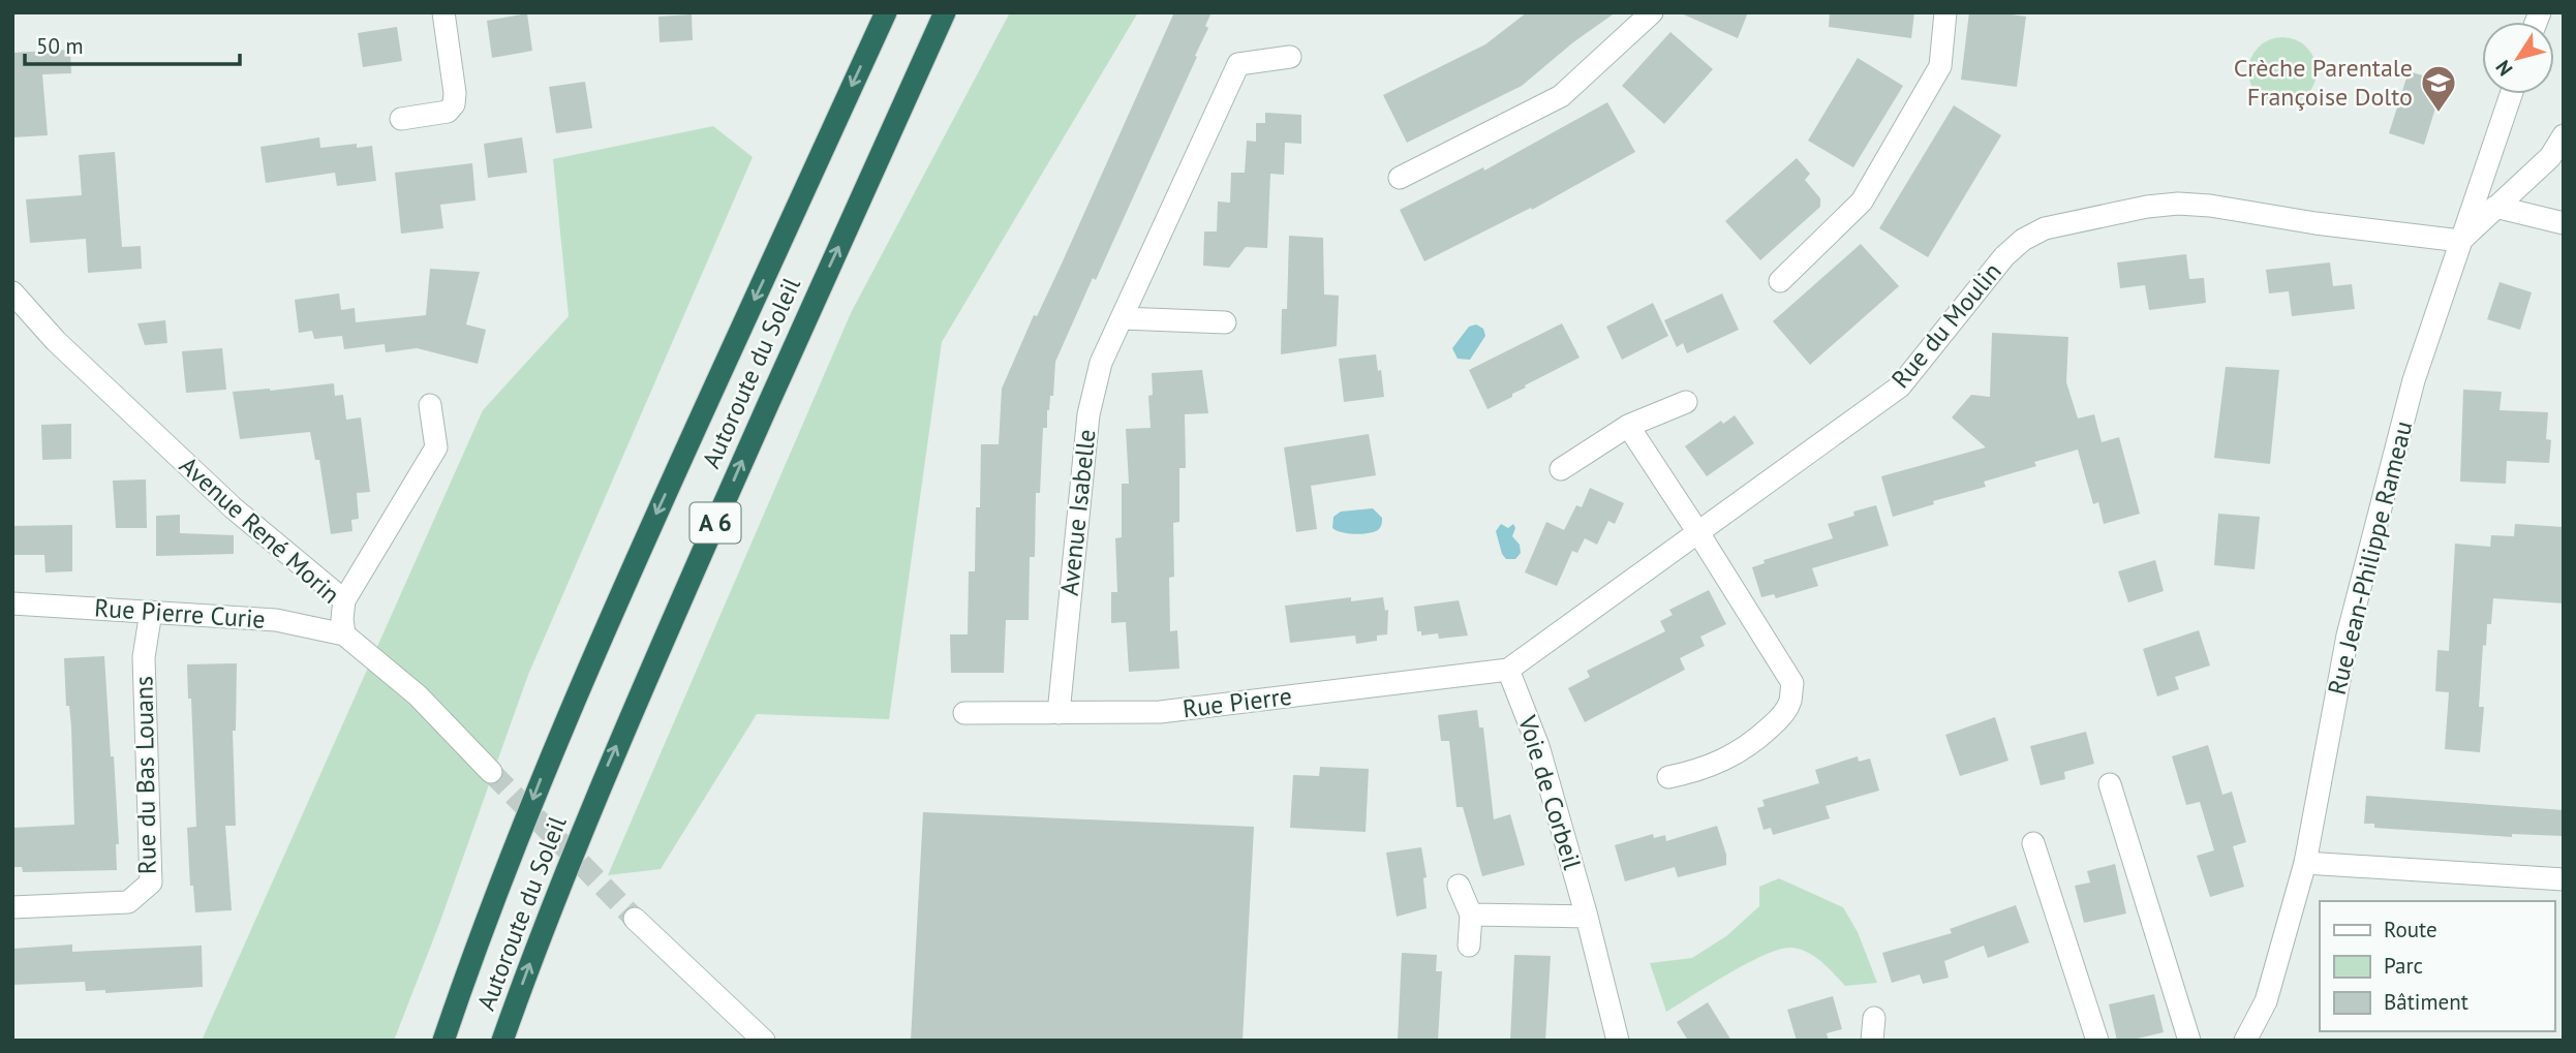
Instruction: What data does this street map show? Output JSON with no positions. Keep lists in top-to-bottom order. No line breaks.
{"streets":{"highway":["Autoroute du Soleil","A 6"],"street":["Rue du Moulin","Avenue Isabelle","Avenue René Morin","Rue Jean-Philippe Rameau","Rue Pierre Curie","Rue Pierre","Rue du Bas Louans","Voie de Corbeil"]},"crossings":[["Rue du Moulin","Rue Jean-Philippe Rameau"],["Rue du Moulin","Rue Pierre"],["Rue du Moulin","Voie de Corbeil"],["Avenue Isabelle","Rue Pierre"],["Avenue René Morin","Rue Pierre Curie"],["Rue Pierre Curie","Rue du Bas Louans"],["Rue Pierre","Voie de Corbeil"]],"places":{"school or university":["Crèche Parentale Françoise Dolto"]},"legend":["Route","Parc","Bâtiment"],"scale_bar":"50 m","north":"bottom left"}
